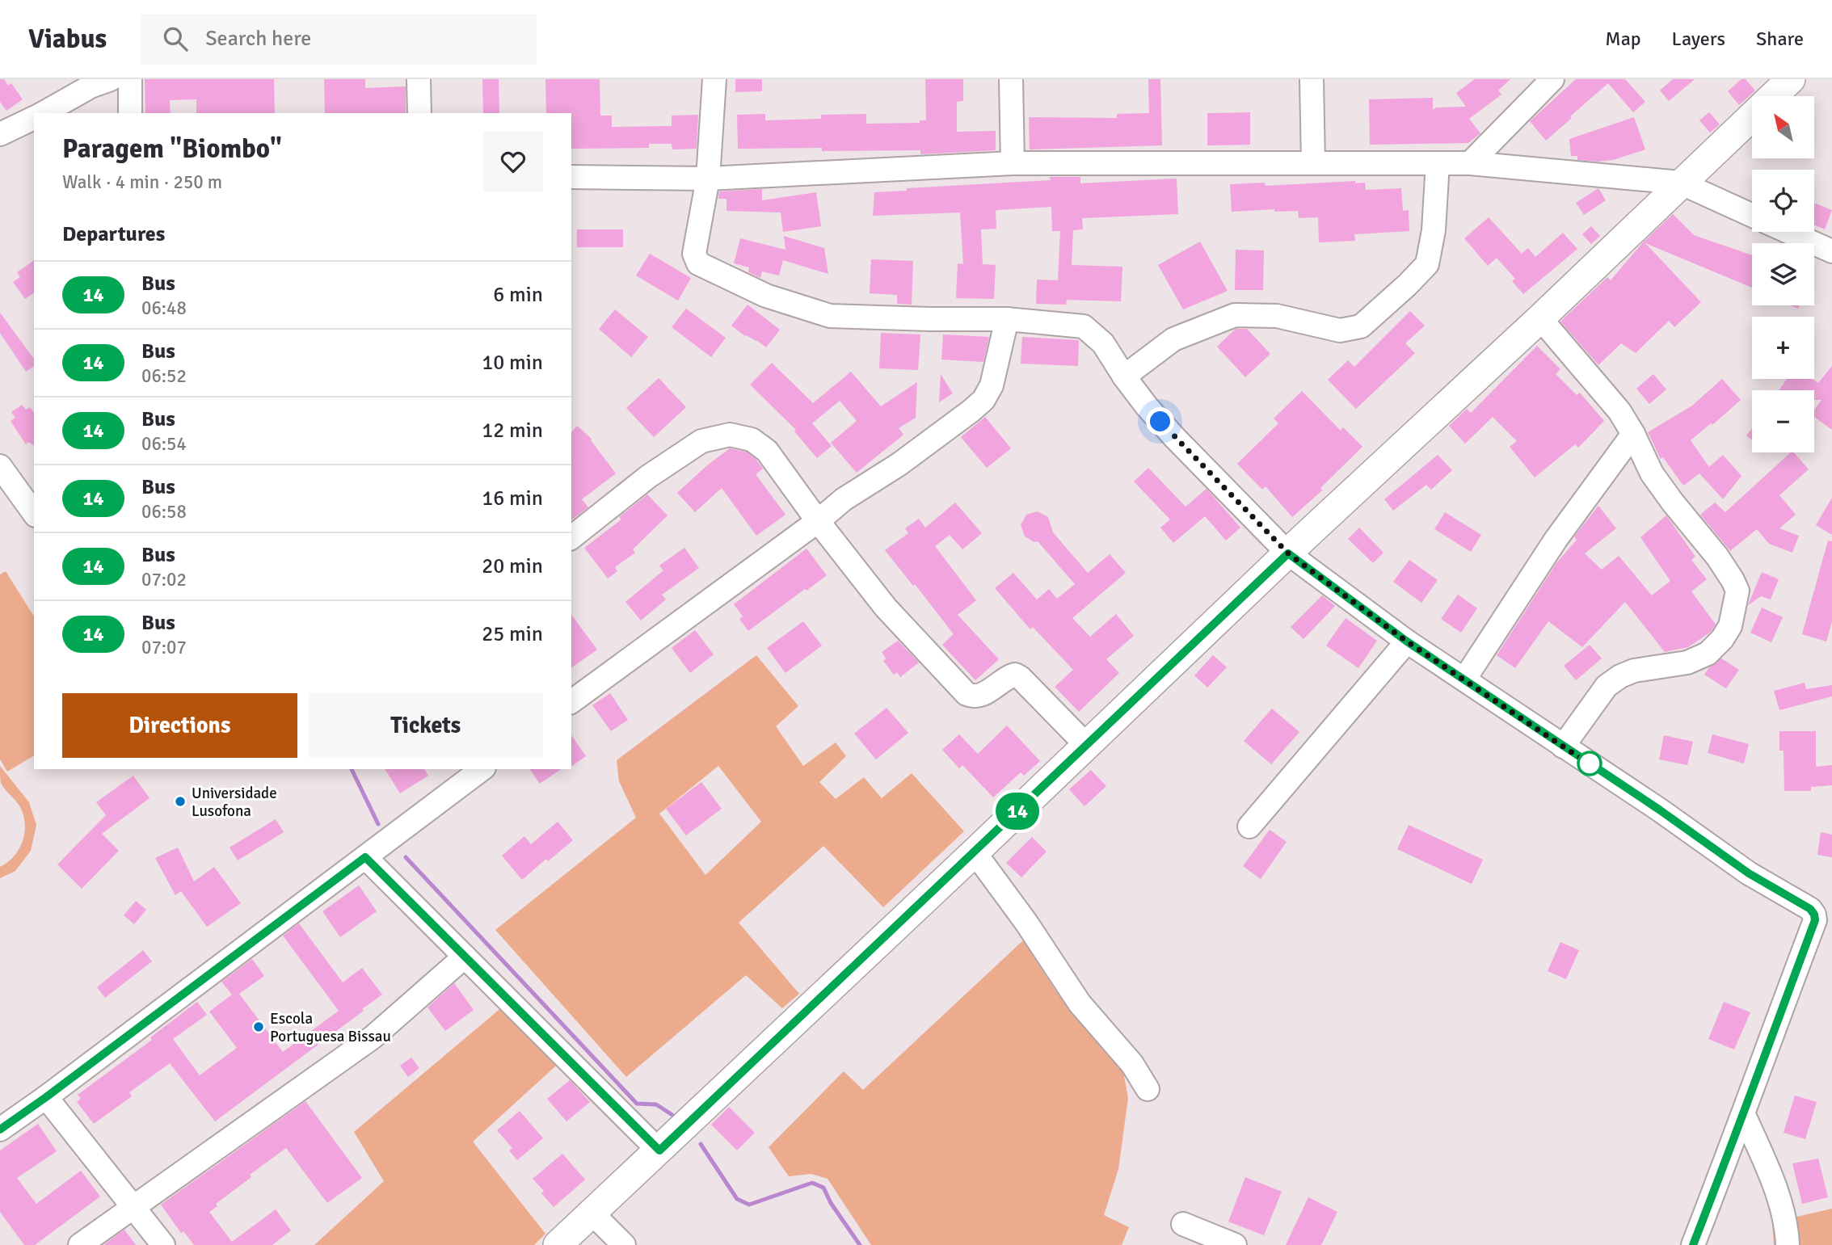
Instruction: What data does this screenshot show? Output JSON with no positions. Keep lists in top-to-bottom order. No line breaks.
{"places":["Universidade Lusofona","Escola Portuguesa Bissau"],"lines":["bus line 14"],"north":"top left","page":{"header":"Viabus","search":"Search here","nav":["Map","Layers","Share"],"on_map":"14","map_buttons":["+","−"],"heading":[["Paragem \"Biombo\"","Walk · 4 min · 250 m"],"Departures"],"list":[{"mark":"14","name":"Bus","note":"06:48","value":"6 min"},{"mark":"14","name":"Bus","note":"06:52","value":"10 min"},{"mark":"14","name":"Bus","note":"06:54","value":"12 min"},{"mark":"14","name":"Bus","note":"06:58","value":"16 min"},{"mark":"14","name":"Bus","note":"07:02","value":"20 min"},{"mark":"14","name":"Bus","note":"07:07","value":"25 min"}],"buttons":["Directions","Tickets"]}}
